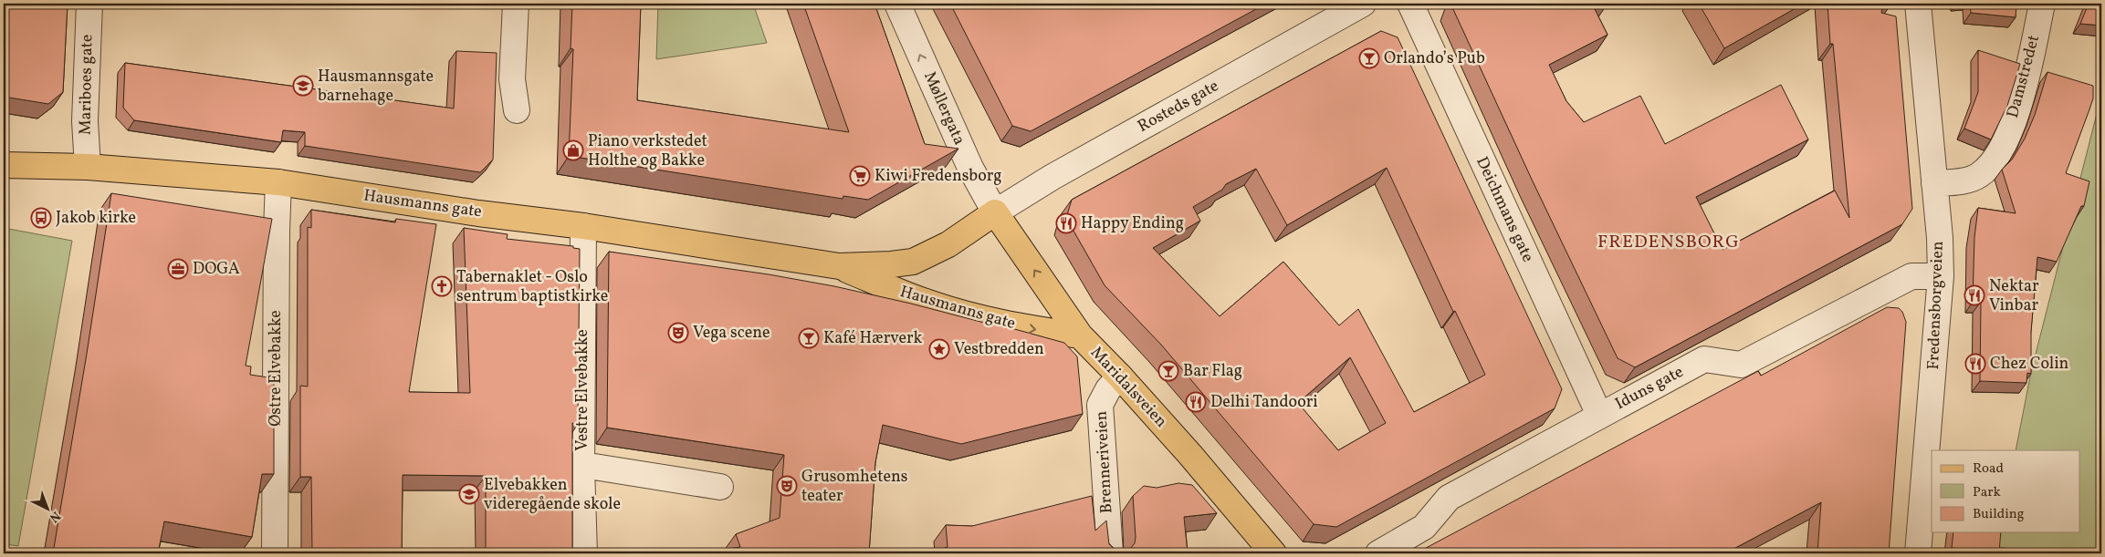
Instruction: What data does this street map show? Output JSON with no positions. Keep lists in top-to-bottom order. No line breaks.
{"streets":{"main road":["Hausmanns gate","Maridalsveien"],"street":["Damstredet","Mariboes gate","Rosteds gate","Møllergata","Deichmans gate","Fredensborgveien","Østre Elvebakke","Iduns gate","Vestre Elvebakke","Brenneriveien"]},"crossings":[["Damstredet","Fredensborgveien"],["Mariboes gate","Hausmanns gate"],["Rosteds gate","Møllergata"],["Rosteds gate","Hausmanns gate"],["Rosteds gate","Maridalsveien"],["Møllergata","Hausmanns gate"],["Møllergata","Maridalsveien"],["Hausmanns gate","Østre Elvebakke"],["Hausmanns gate","Maridalsveien"],["Hausmanns gate","Vestre Elvebakke"],["Deichmans gate","Iduns gate"],["Fredensborgveien","Iduns gate"],["Maridalsveien","Brenneriveien"]],"one_way":["Møllergata"],"districts":["FREDENSBORG"],"places":{"bar":["Orlando’s Pub","Kafé Hærverk","Bar Flag"],"school or university":["Hausmannsgate barnehage","Elvebakken videregående skole"],"shop":["Piano verkstedet Holthe og Bakke"],"supermarket":["Kiwi Fredensborg"],"bus stop":["Jakob kirke"],"restaurant":["Happy Ending","Nektar Vinbar","Chez Colin","Delhi Tandoori"],"office":["DOGA"],"church":["Tabernaklet - Oslo sentrum baptistkirke"],"theatre":["Vega scene","Grusomhetens teater"],"place":["Vestbredden"]},"legend":["Road","Park","Building"],"north":"bottom right"}
